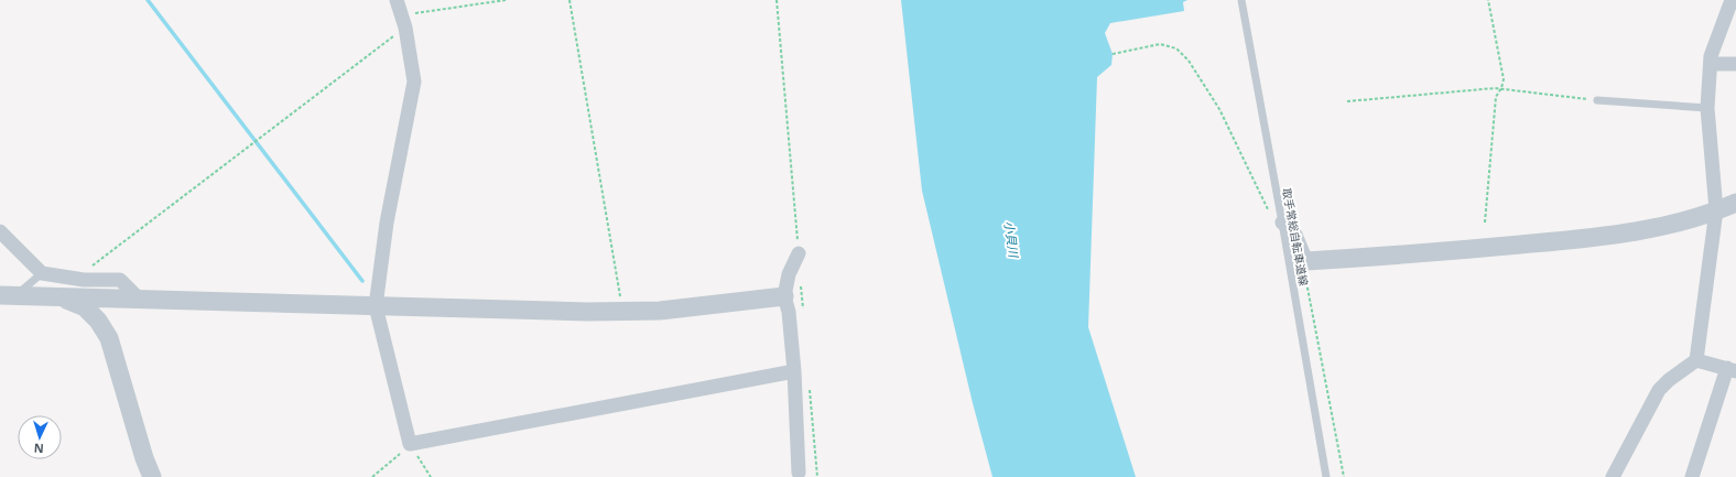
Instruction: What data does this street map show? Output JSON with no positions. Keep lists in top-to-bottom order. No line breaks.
{"streets":{"lane":["取手常総自転車道線"]},"water":["小貝川"],"north":"bottom"}
